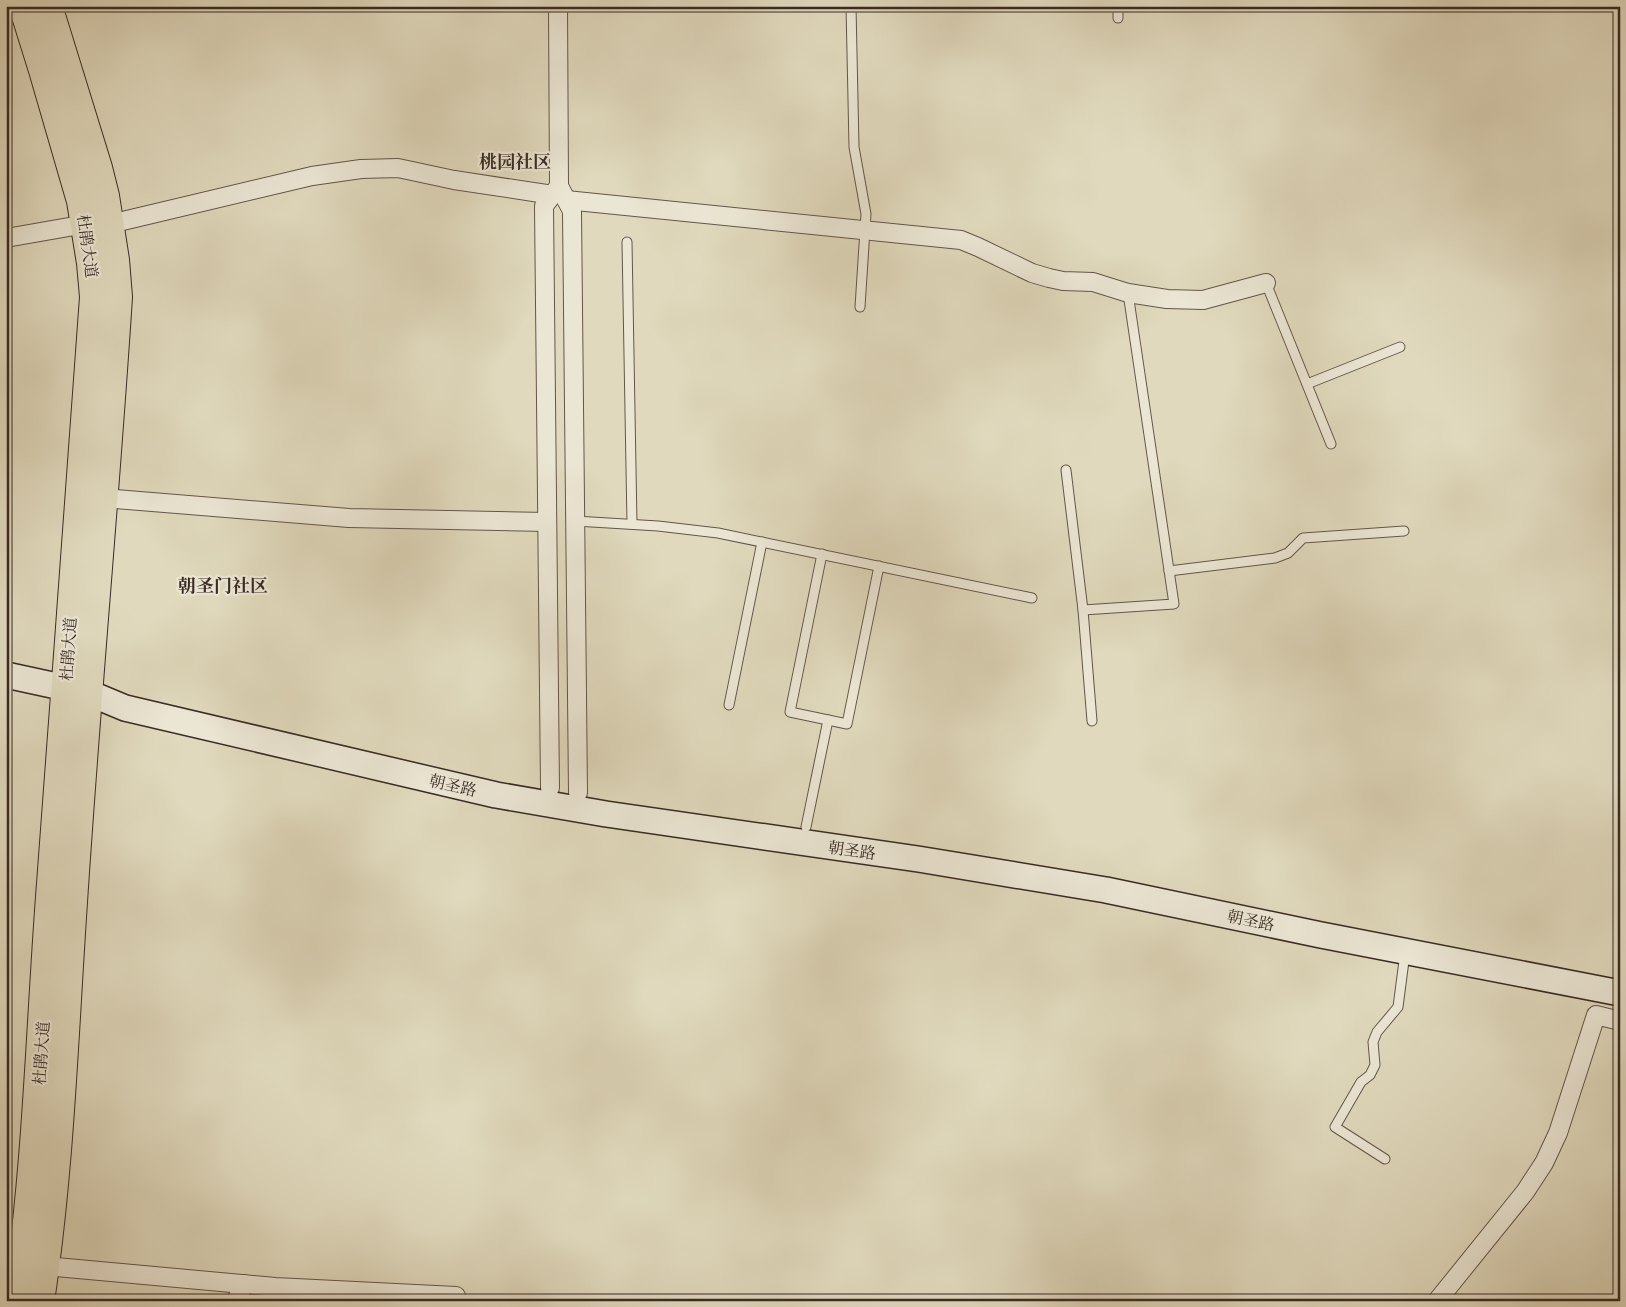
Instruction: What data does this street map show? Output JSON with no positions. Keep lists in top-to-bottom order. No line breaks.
{"streets":{"highway":["杜鹃大道"],"main road":["朝圣路"]},"crossings":[["杜鹃大道","朝圣路"]],"districts":["桃园社区","朝圣门社区"]}
